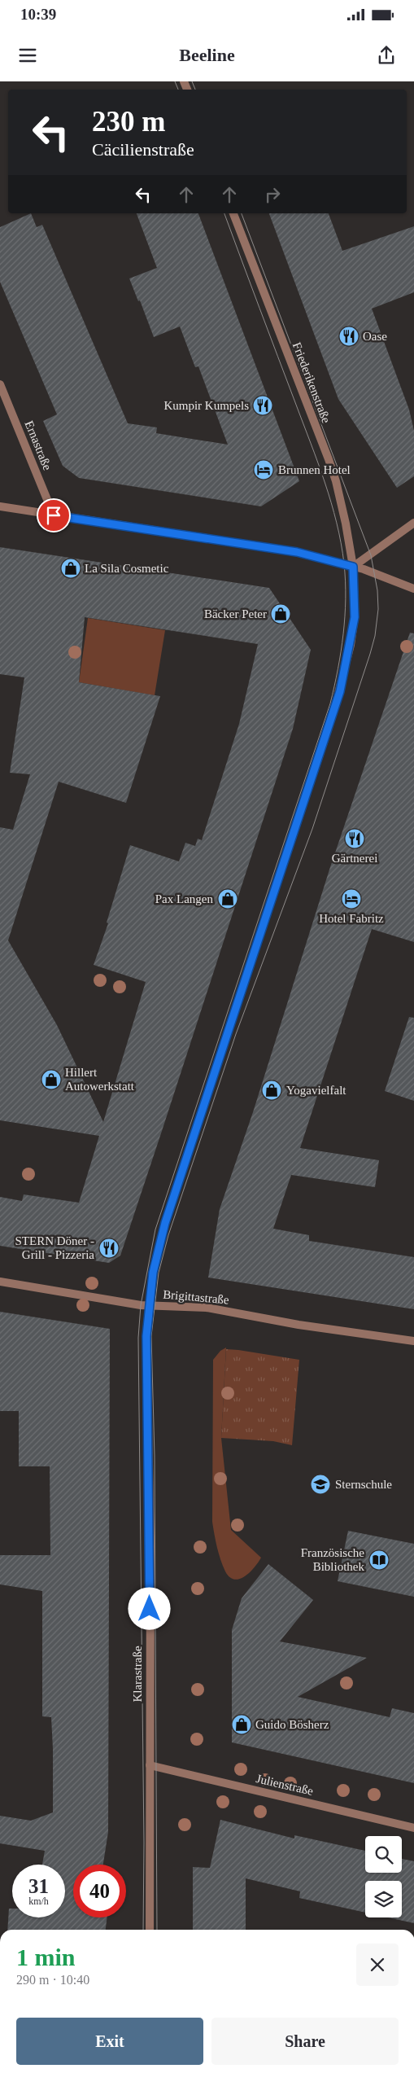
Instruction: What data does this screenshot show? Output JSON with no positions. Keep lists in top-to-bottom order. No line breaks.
{"streets":{"street":["Friederikenstraße","Ernastraße","Brigittastraße","Klarastraße","Julienstraße"]},"crossings":[["Friederikenstraße","Klarastraße"],["Brigittastraße","Klarastraße"],["Klarastraße","Julienstraße"]],"places":{"restaurant":["Oase","Kumpir Kumpels","Gärtnerei","STERN Döner - Grill - Pizzeria"],"hotel":["Brunnen Hotel","Hotel Fabritz"],"shop":["La Sila Cosmetic","Bäcker Peter","Pax Langen","Hillert Autowerkstatt","Yogavielfalt","Guido Bösherz"],"school or university":["Sternschule"],"library":["Französische Bibliothek"]},"page":{"status":"10:39","header":"Beeline","turn":["230 m","Cäcilienstraße"],"speed":"31 km/h","limit":"40","heading":["1 min","290 m · 10:40"],"buttons":["Exit","Share"]}}
